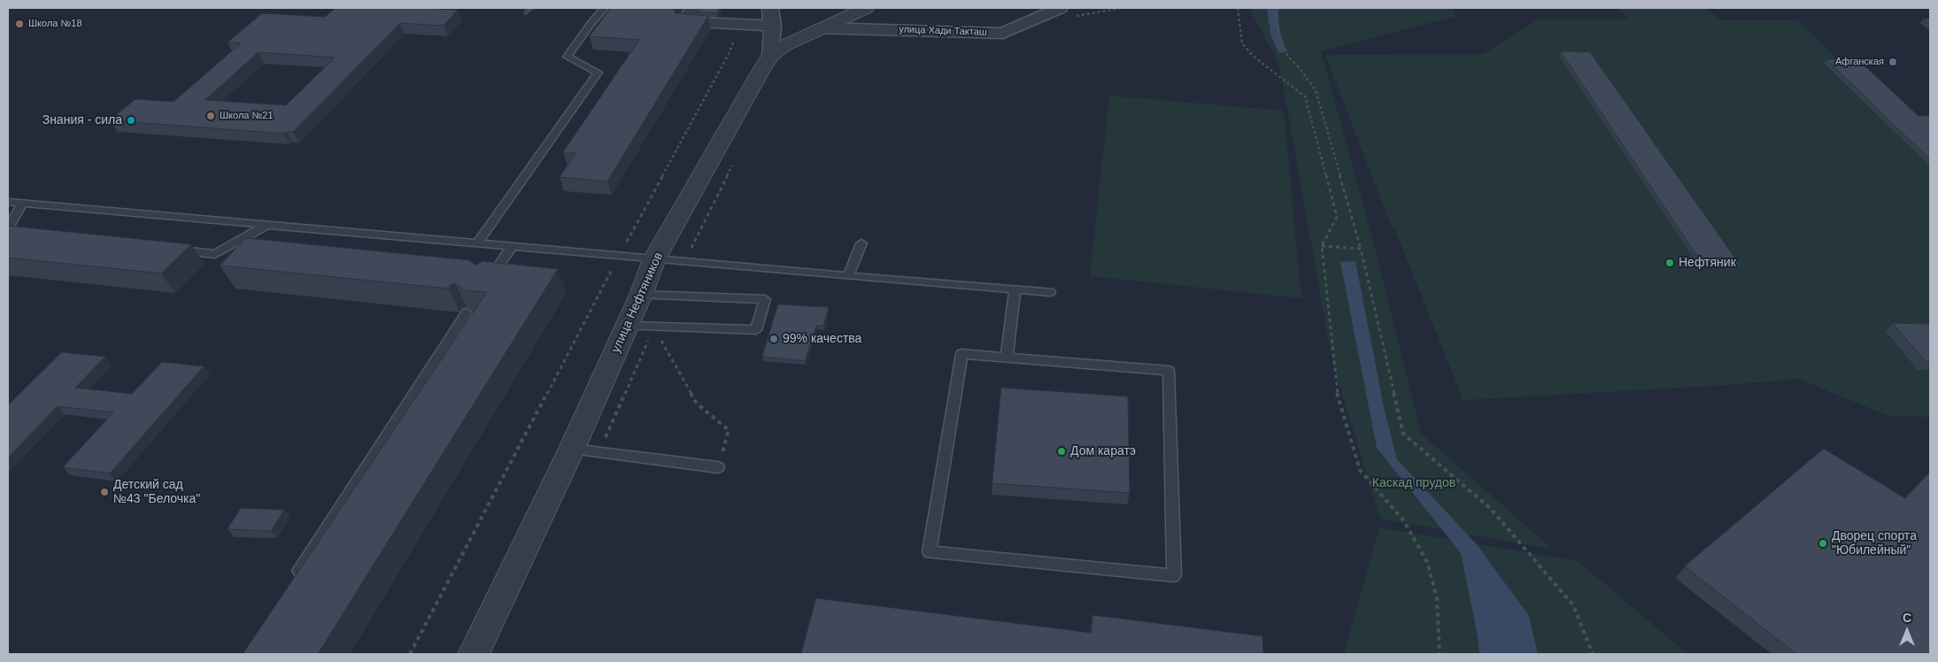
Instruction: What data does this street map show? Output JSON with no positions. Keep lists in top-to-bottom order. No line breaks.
{"streets":{"street":["улица Хади Такташ","улица Нефтяников"]},"crossings":[["улица Хади Такташ","улица Нефтяников"]],"parks":["Каскад прудов"],"places":["Школа №18","Афганская","Школа №21","Знания - сила","Нефтяник","99% качества","Дом каратэ","Детский сад №43 \"Белочка\"","Дворец спорта \"Юбилейный\""],"north":"top"}
